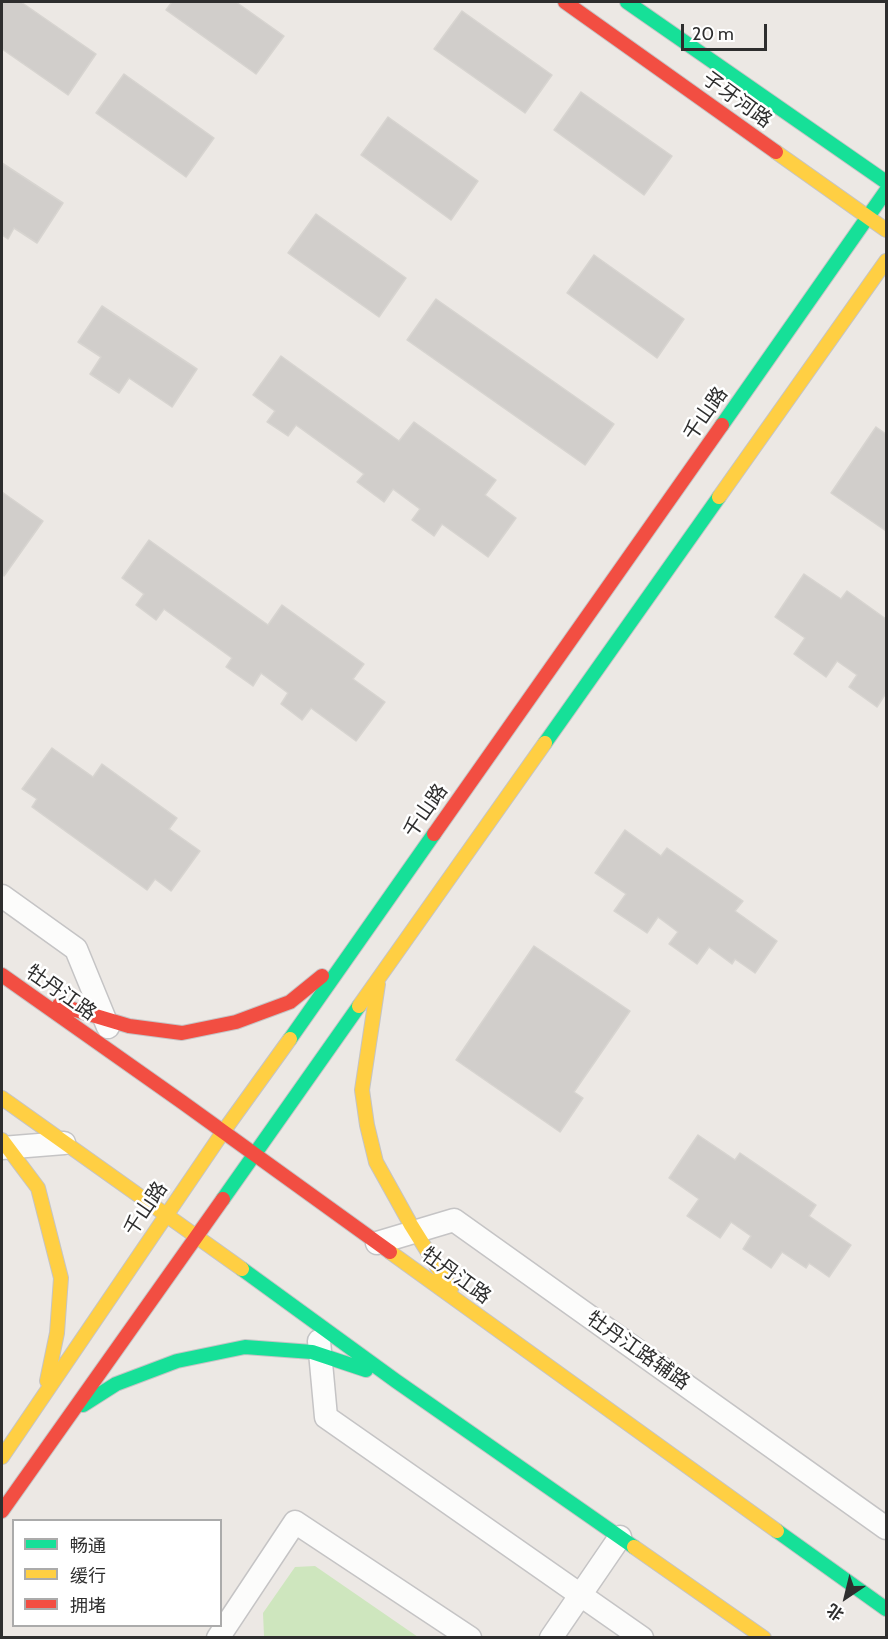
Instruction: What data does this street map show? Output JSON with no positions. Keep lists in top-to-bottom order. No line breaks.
{"streets":{"street":["子牙河路","千山路","牡丹江路","牡丹江路辅路"]},"crossings":[["子牙河路","千山路"],["千山路","牡丹江路"],["牡丹江路","牡丹江路辅路"]],"legend":["畅通","缓行","拥堵"],"scale_bar":"20 m","north":"bottom left"}
